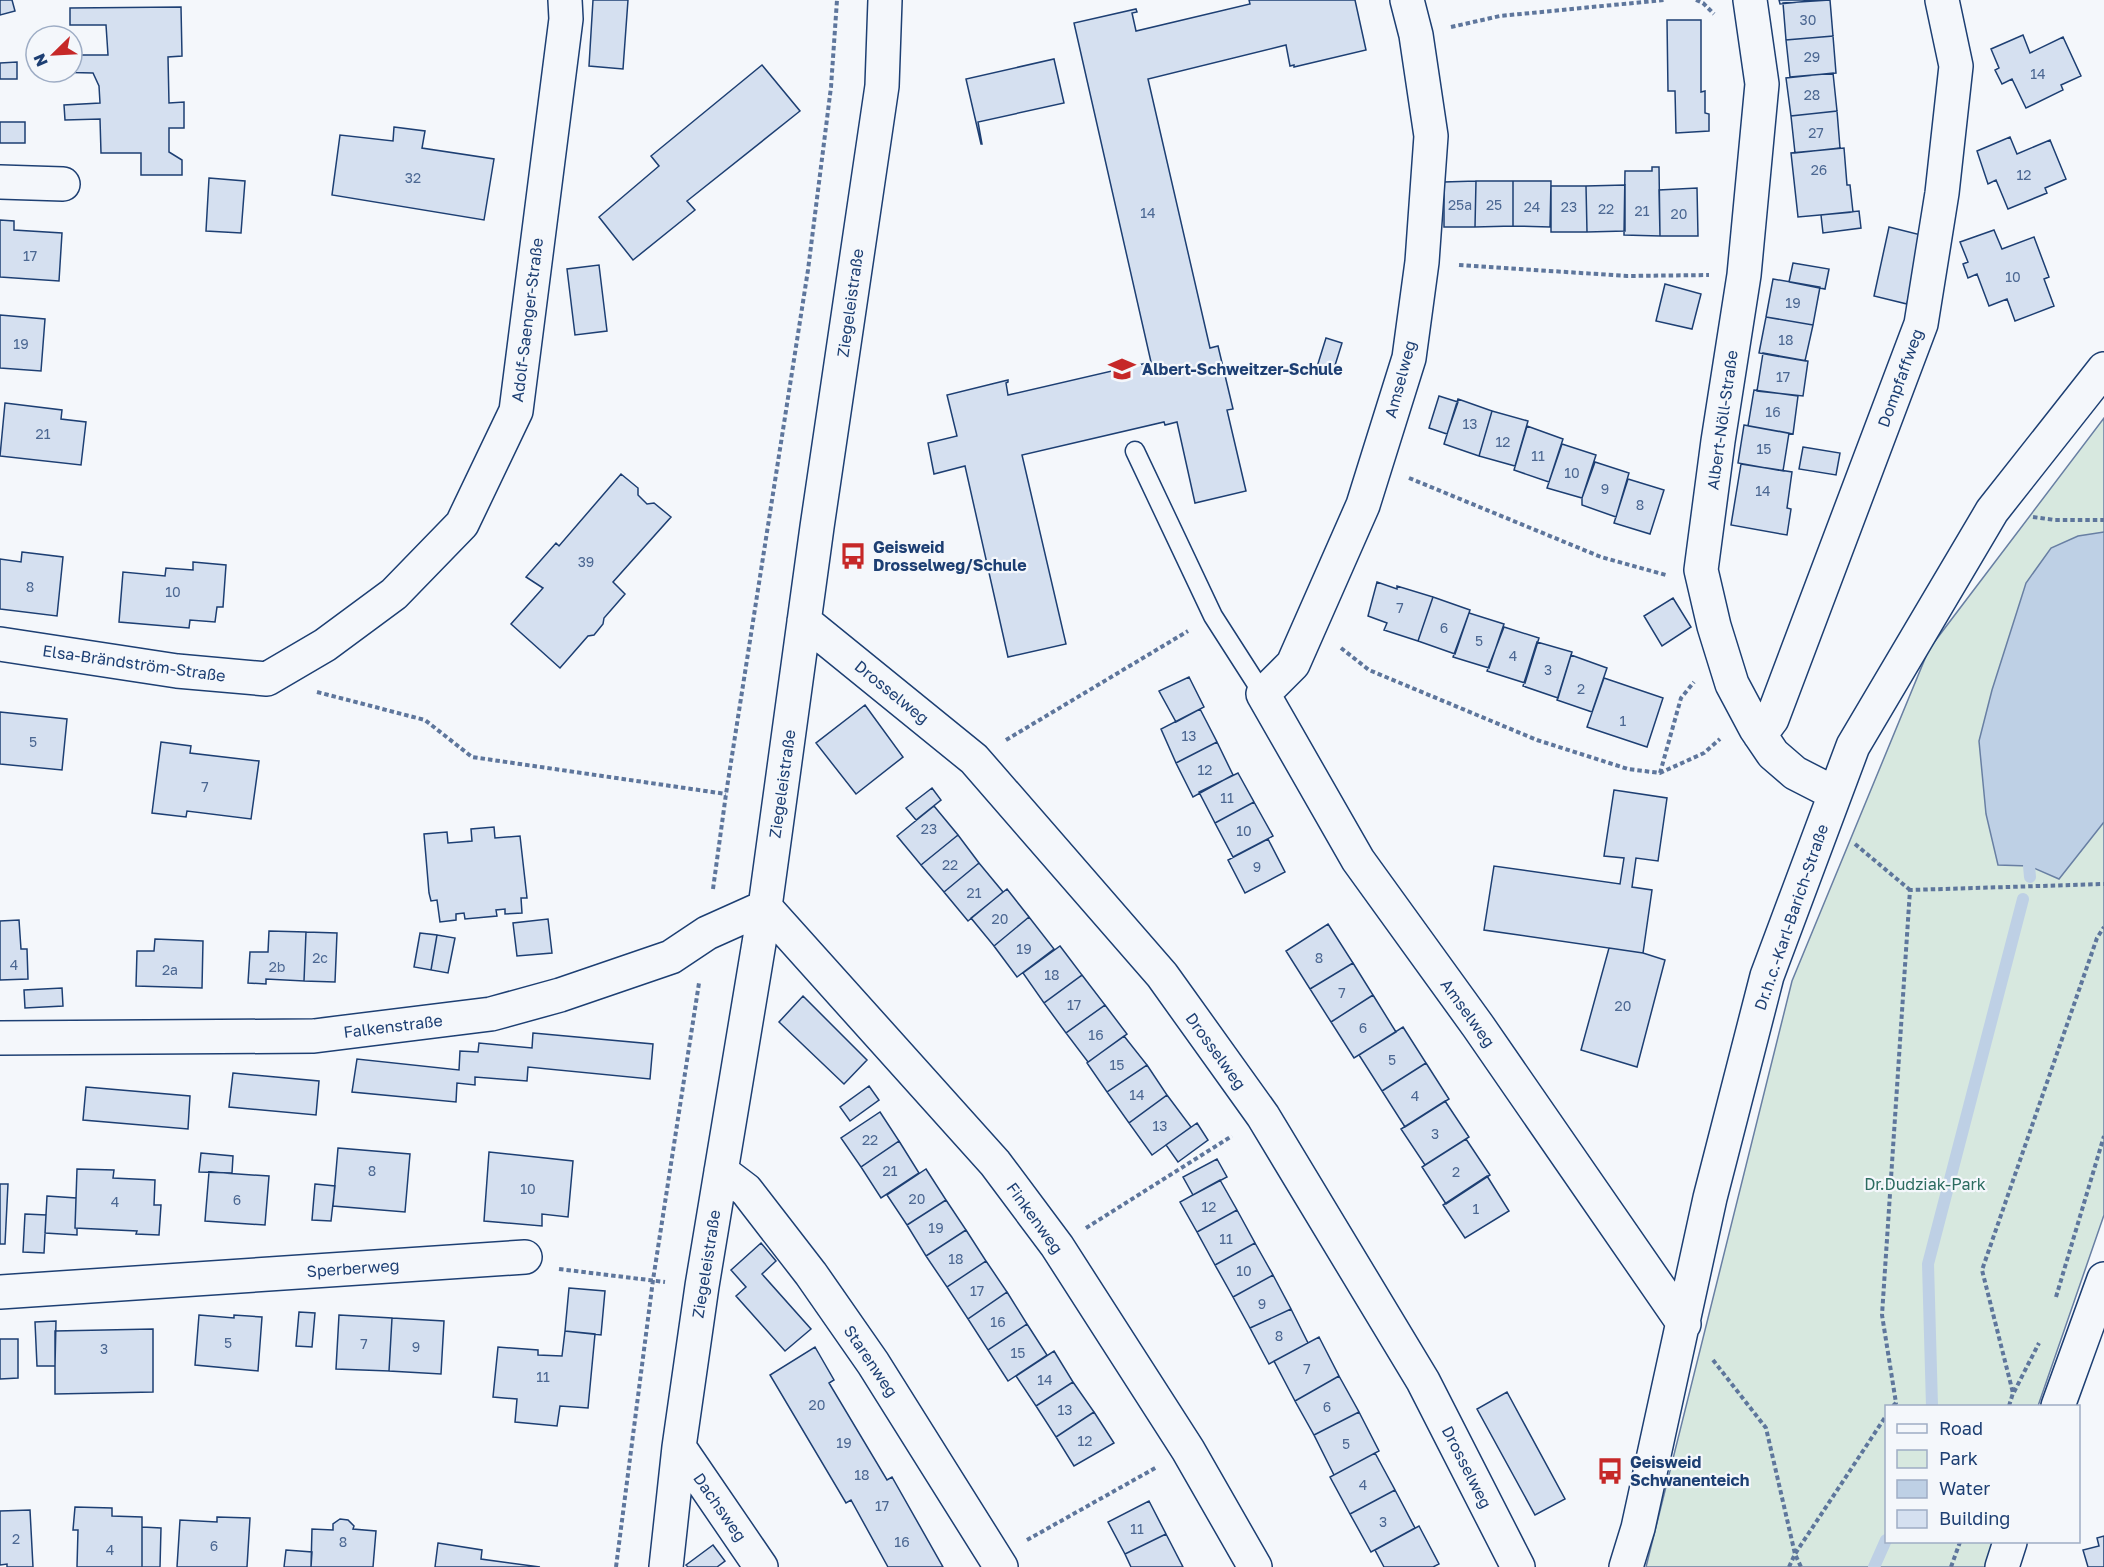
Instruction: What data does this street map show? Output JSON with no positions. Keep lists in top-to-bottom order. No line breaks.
{"streets":{"street":["Ziegeleistraße","Adolf-Saenger-Straße","Dompfaffweg","Amselweg","Albert-Nöll-Straße","Elsa-Brändström-Straße","Drosselweg","Dr.h.c.-Karl-Barich-Straße","Falkenstraße","Finkenweg","Sperberweg","Starenweg","Dachsweg"]},"crossings":[["Ziegeleistraße","Drosselweg"],["Ziegeleistraße","Falkenstraße"],["Ziegeleistraße","Finkenweg"],["Ziegeleistraße","Starenweg"],["Ziegeleistraße","Dachsweg"],["Adolf-Saenger-Straße","Elsa-Brändström-Straße"],["Dompfaffweg","Albert-Nöll-Straße"],["Amselweg","Dr.h.c.-Karl-Barich-Straße"],["Albert-Nöll-Straße","Dr.h.c.-Karl-Barich-Straße"],["Falkenstraße","Finkenweg"]],"parks":["Dr.Dudziak-Park"],"places":{"school or university":["Albert-Schweitzer-Schule"],"bus stop":["Geisweid Drosselweg/Schule","Geisweid Schwanenteich"]},"house_numbers":["30","29","14","28","27","26","12","32","25a","25","24","23","22","21","14","20","17","10","19","18","19","17","16","13","21","12","15","11","10","9","14","8","39","8","10","7","6","5","4","3","2","1","13","5","12","7","11","23","10","22","9","21","20","19","2c","8","4","2b","2a","18","7","17","20","6","16","5","15","14","4","13","3","22","8","21","2","10","20","6","4","12","1","19","11","18","10","17","9","16","8","5","7","9","3","15","7","11","14","20","6","13","12","19","5","18","4","17","3","11","2","8","16","6","4"],"legend":["Road","Park","Water","Building"],"north":"bottom left"}
